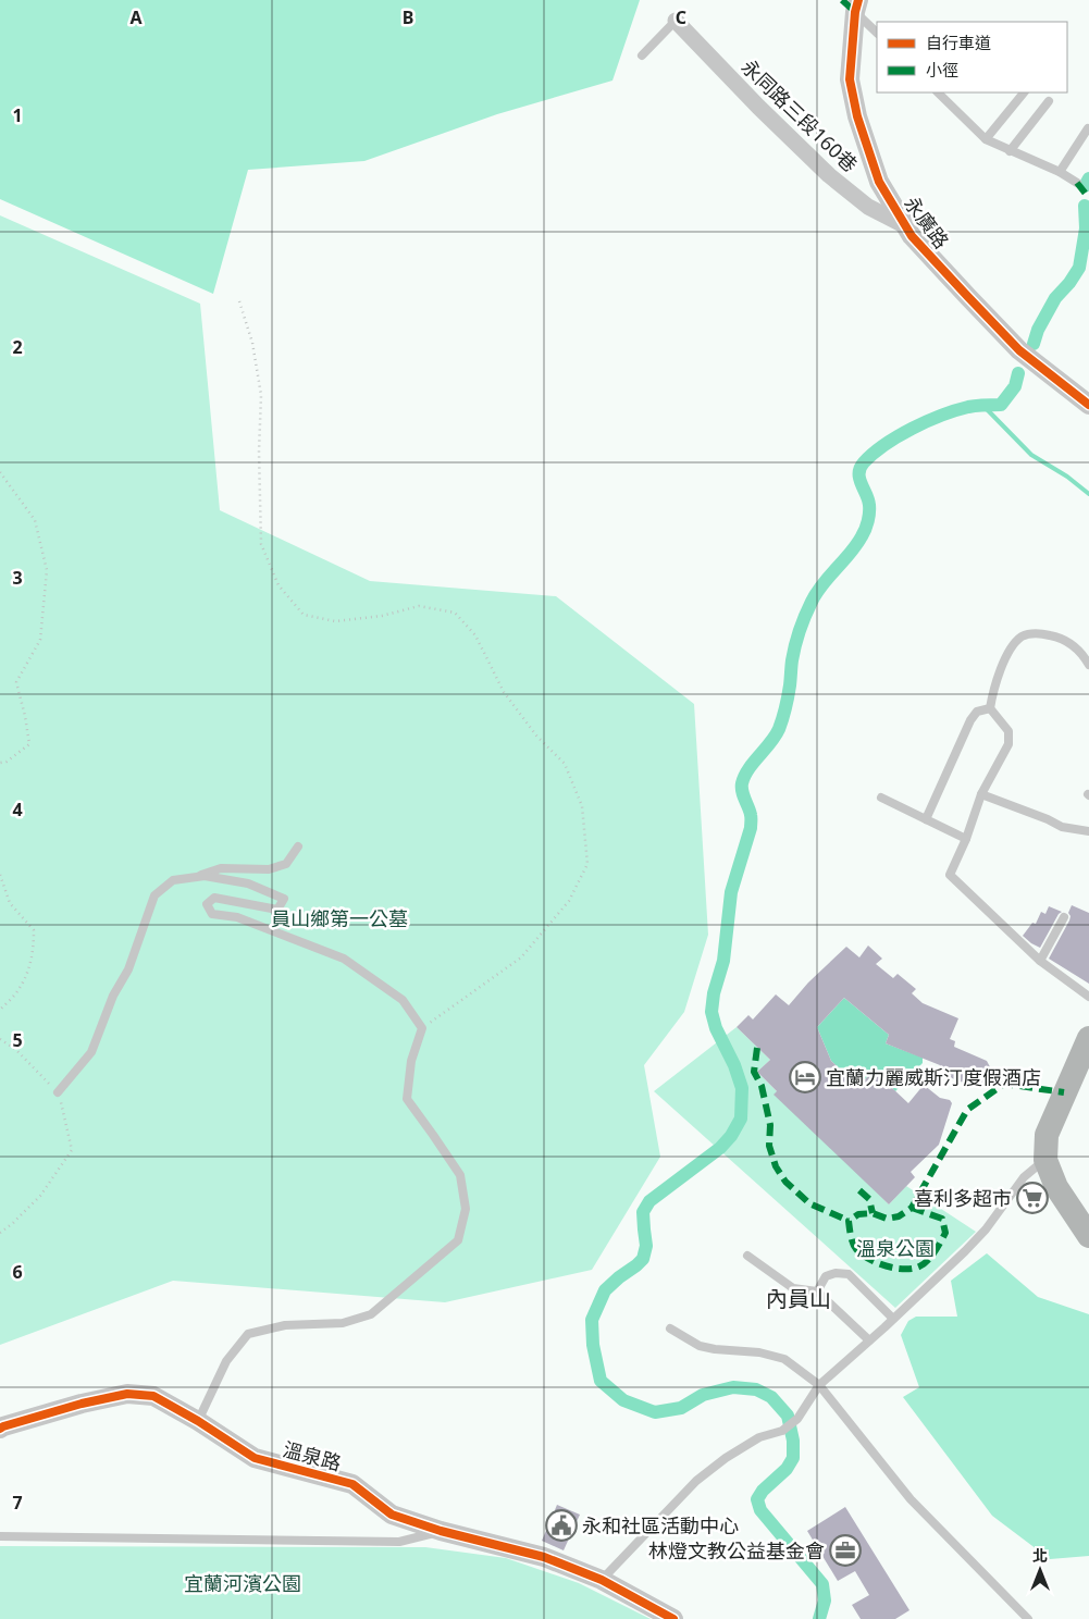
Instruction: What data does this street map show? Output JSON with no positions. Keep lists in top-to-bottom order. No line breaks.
{"streets":{"street":["永同路三段160巷","永廣路","溫泉路"]},"crossings":[["永同路三段160巷","永廣路"]],"districts":["內員山"],"parks":["員山鄉第一公墓","溫泉公園","宜蘭河濱公園"],"places":{"hotel":["宜蘭力麗威斯汀度假酒店"],"supermarket":["喜利多超市"],"public building":["永和社區活動中心"],"office":["林燈文教公益基金會"]},"legend":["自行車道","小徑"],"north":"top","grid":{"columns":["A","B","C"],"rows":["1","2","3","4","5","6","7"]}}
